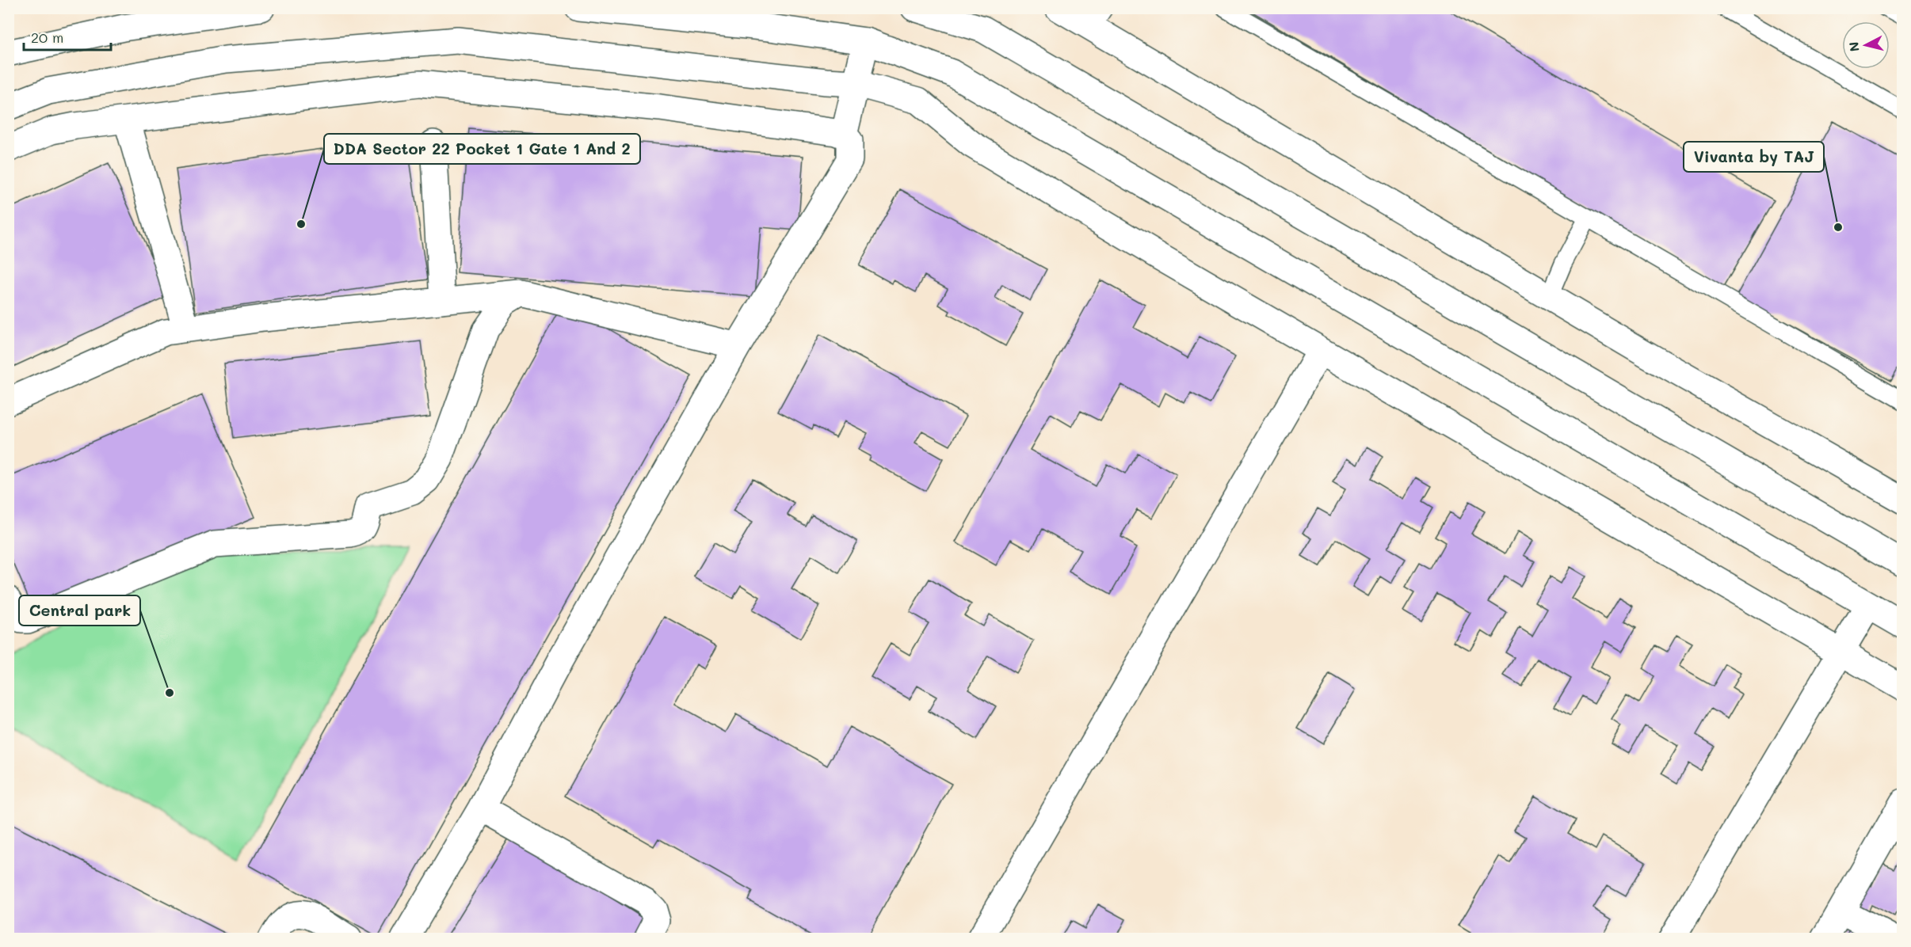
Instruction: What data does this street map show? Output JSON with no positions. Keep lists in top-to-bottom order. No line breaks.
{"places":["DDA Sector 22 Pocket 1 Gate 1 And 2","Vivanta by TAJ","Central park"],"scale_bar":"20 m","north":"left"}
